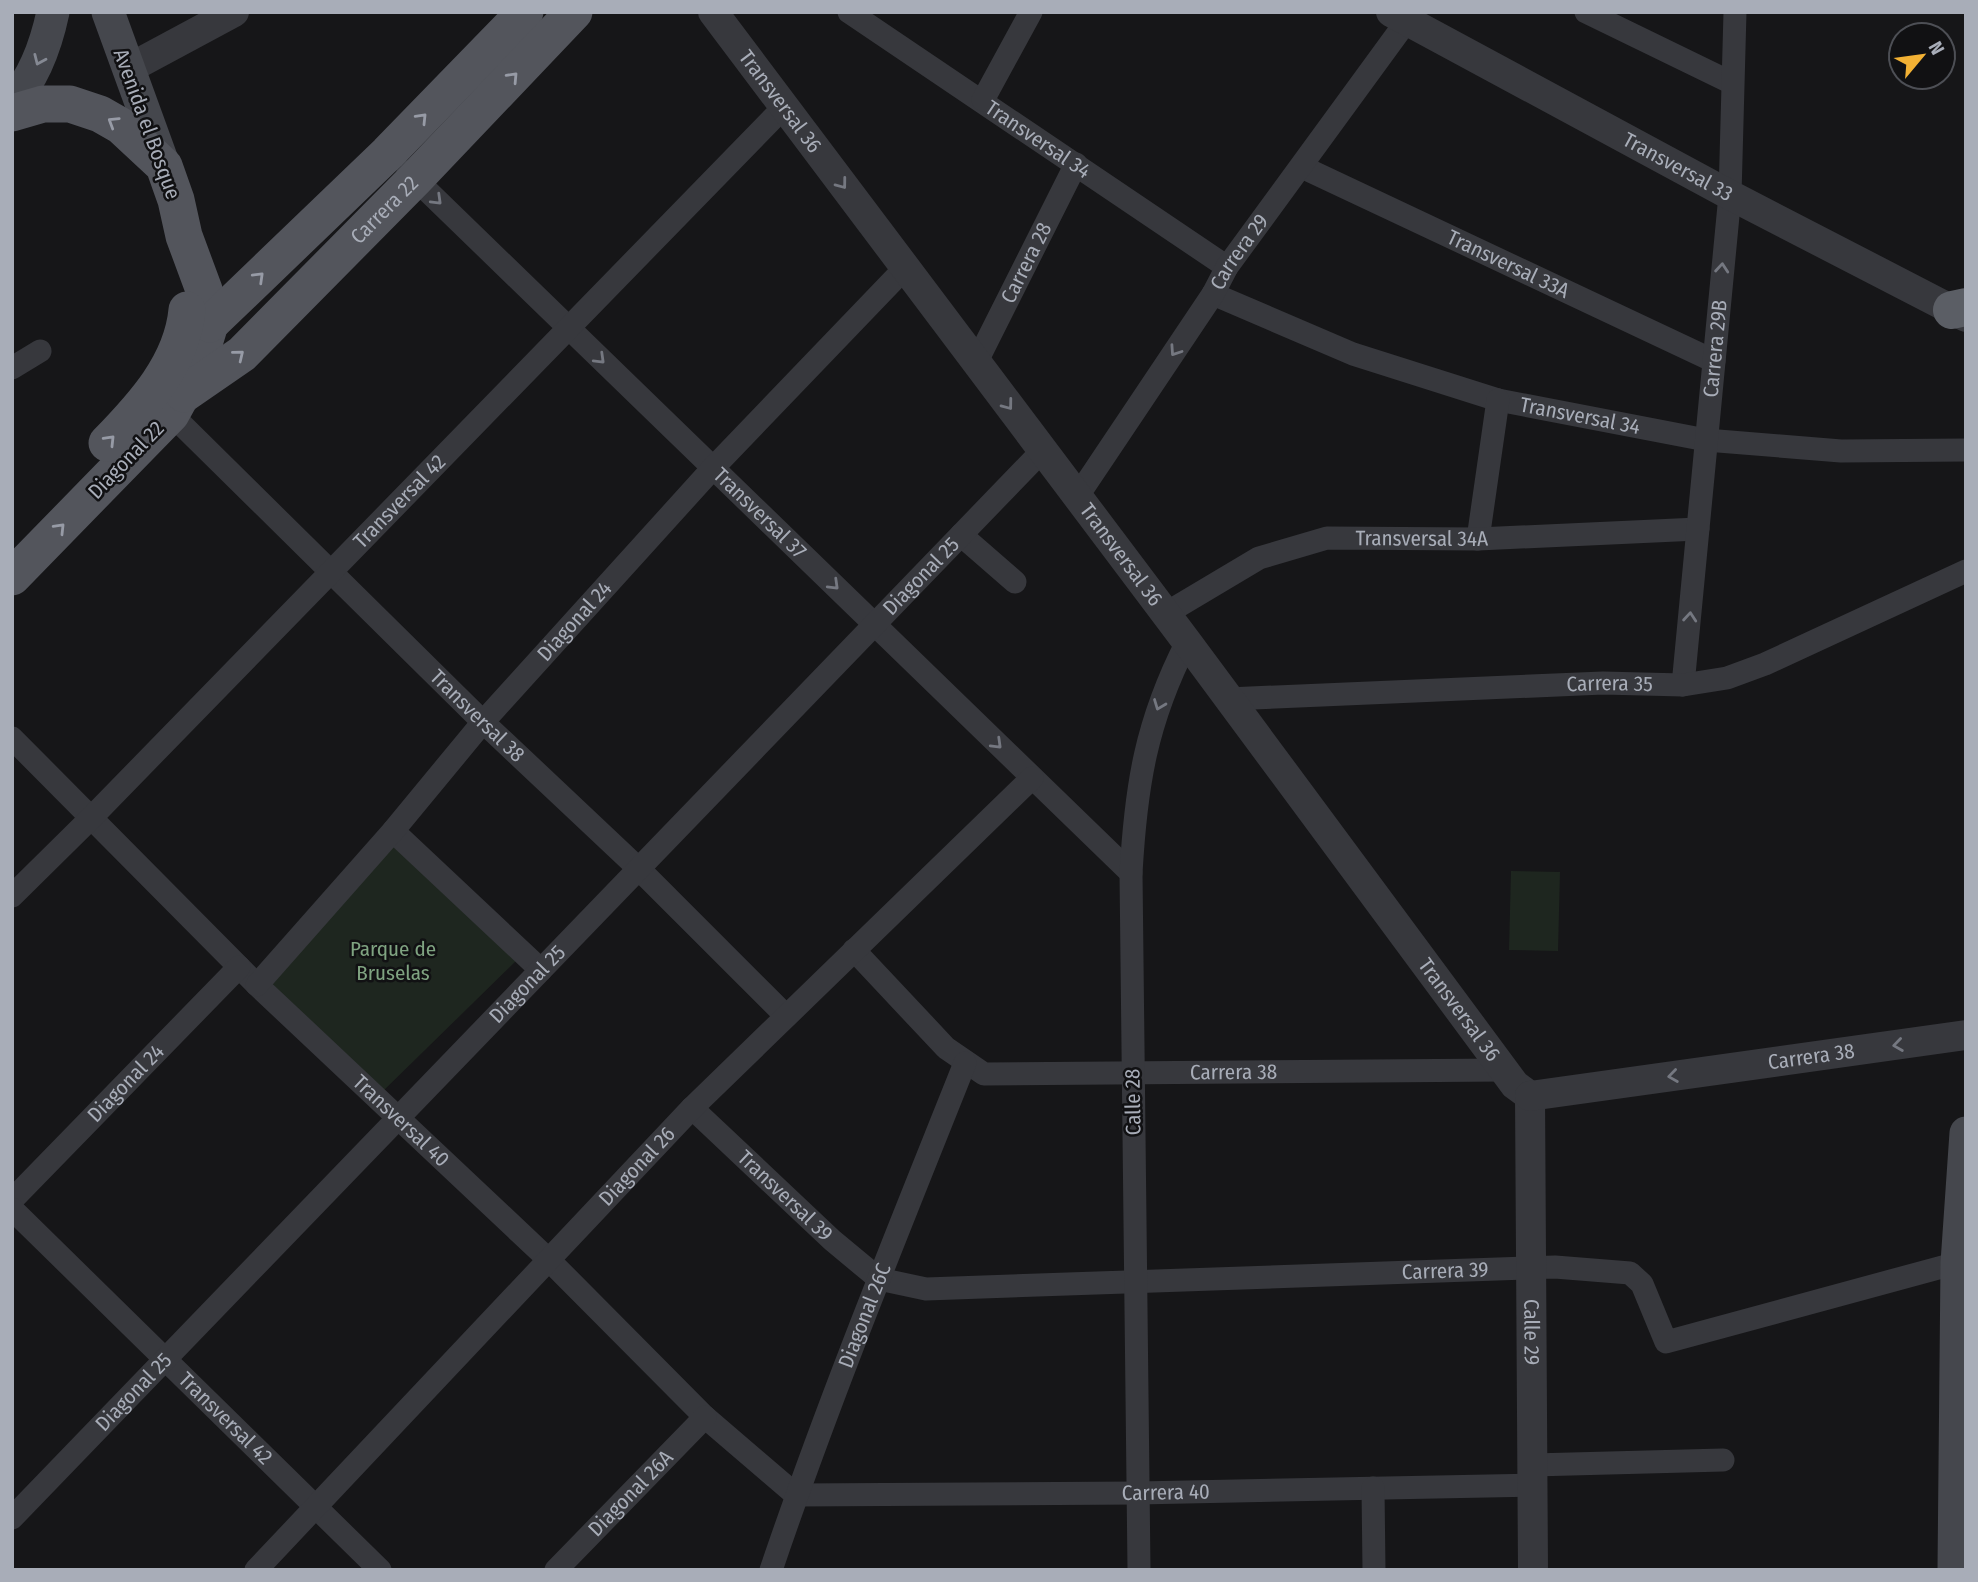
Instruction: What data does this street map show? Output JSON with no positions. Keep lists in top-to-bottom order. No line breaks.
{"streets":{"main road":["Avenida el Bosque","Carrera 22","Diagonal 22"],"street":["Transversal 36","Transversal 34","Transversal 33","Carrera 29","Carrera 28","Transversal 33A","Carrera 29B","Transversal 42","Transversal 37","Transversal 34A","Diagonal 25","Diagonal 24","Carrera 35","Transversal 38","Carrera 38","Calle 28","Transversal 40","Diagonal 26","Transversal 39","Carrera 39","Diagonal 26C","Calle 29","Carrera 40","Diagonal 26A"]},"crossings":[["Transversal 36","Carrera 29"],["Transversal 36","Carrera 28"],["Transversal 36","Transversal 42"],["Transversal 36","Transversal 34A"],["Transversal 36","Diagonal 25"],["Transversal 36","Diagonal 24"],["Transversal 36","Carrera 35"],["Transversal 36","Carrera 38"],["Transversal 36","Calle 28"],["Transversal 36","Calle 29"],["Avenida el Bosque","Carrera 22"],["Avenida el Bosque","Diagonal 22"],["Avenida el Bosque","Transversal 38"],["Transversal 34","Carrera 29"],["Transversal 34","Carrera 28"],["Transversal 34","Carrera 29B"],["Transversal 33","Carrera 29"],["Transversal 33","Carrera 29B"],["Carrera 22","Diagonal 22"],["Carrera 22","Transversal 37"],["Carrera 22","Transversal 38"],["Carrera 29","Transversal 33A"],["Transversal 33A","Carrera 29B"],["Carrera 29B","Transversal 34A"],["Carrera 29B","Carrera 35"],["Diagonal 22","Transversal 38"],["Transversal 42","Transversal 37"],["Transversal 42","Diagonal 25"],["Transversal 42","Transversal 38"],["Transversal 42","Transversal 40"],["Transversal 42","Diagonal 26"],["Transversal 37","Diagonal 25"],["Transversal 37","Diagonal 24"],["Transversal 37","Calle 28"],["Transversal 37","Diagonal 26"],["Diagonal 25","Transversal 38"],["Diagonal 25","Transversal 40"],["Diagonal 24","Transversal 38"],["Diagonal 24","Transversal 40"],["Transversal 38","Diagonal 26"],["Carrera 38","Calle 28"],["Carrera 38","Diagonal 26C"],["Carrera 38","Calle 29"],["Calle 28","Carrera 39"],["Calle 28","Carrera 40"],["Transversal 40","Diagonal 26"],["Transversal 40","Diagonal 26C"],["Transversal 40","Carrera 40"],["Transversal 40","Diagonal 26A"],["Diagonal 26","Transversal 39"],["Transversal 39","Carrera 39"],["Transversal 39","Diagonal 26C"],["Carrera 39","Diagonal 26C"],["Carrera 39","Calle 29"],["Diagonal 26C","Carrera 40"],["Calle 29","Carrera 40"]],"one_way":["Carrera 22","Carrera 29","Carrera 29B","Diagonal 22","Transversal 37","Carrera 38"],"parks":["Parque de Bruselas"],"north":"top right"}
